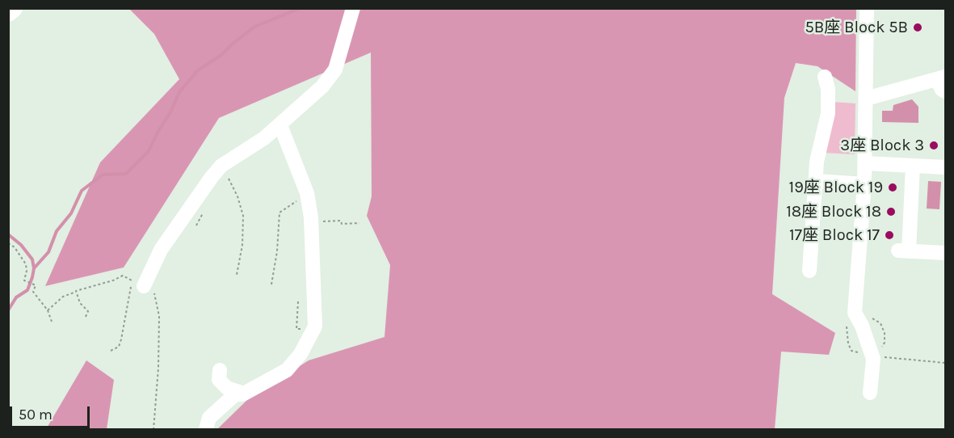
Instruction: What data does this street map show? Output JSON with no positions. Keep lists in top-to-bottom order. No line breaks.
{"places":["5B座 Block 5B","3座 Block 3","19座 Block 19","18座 Block 18","17座 Block 17"],"scale_bar":"50 m"}
